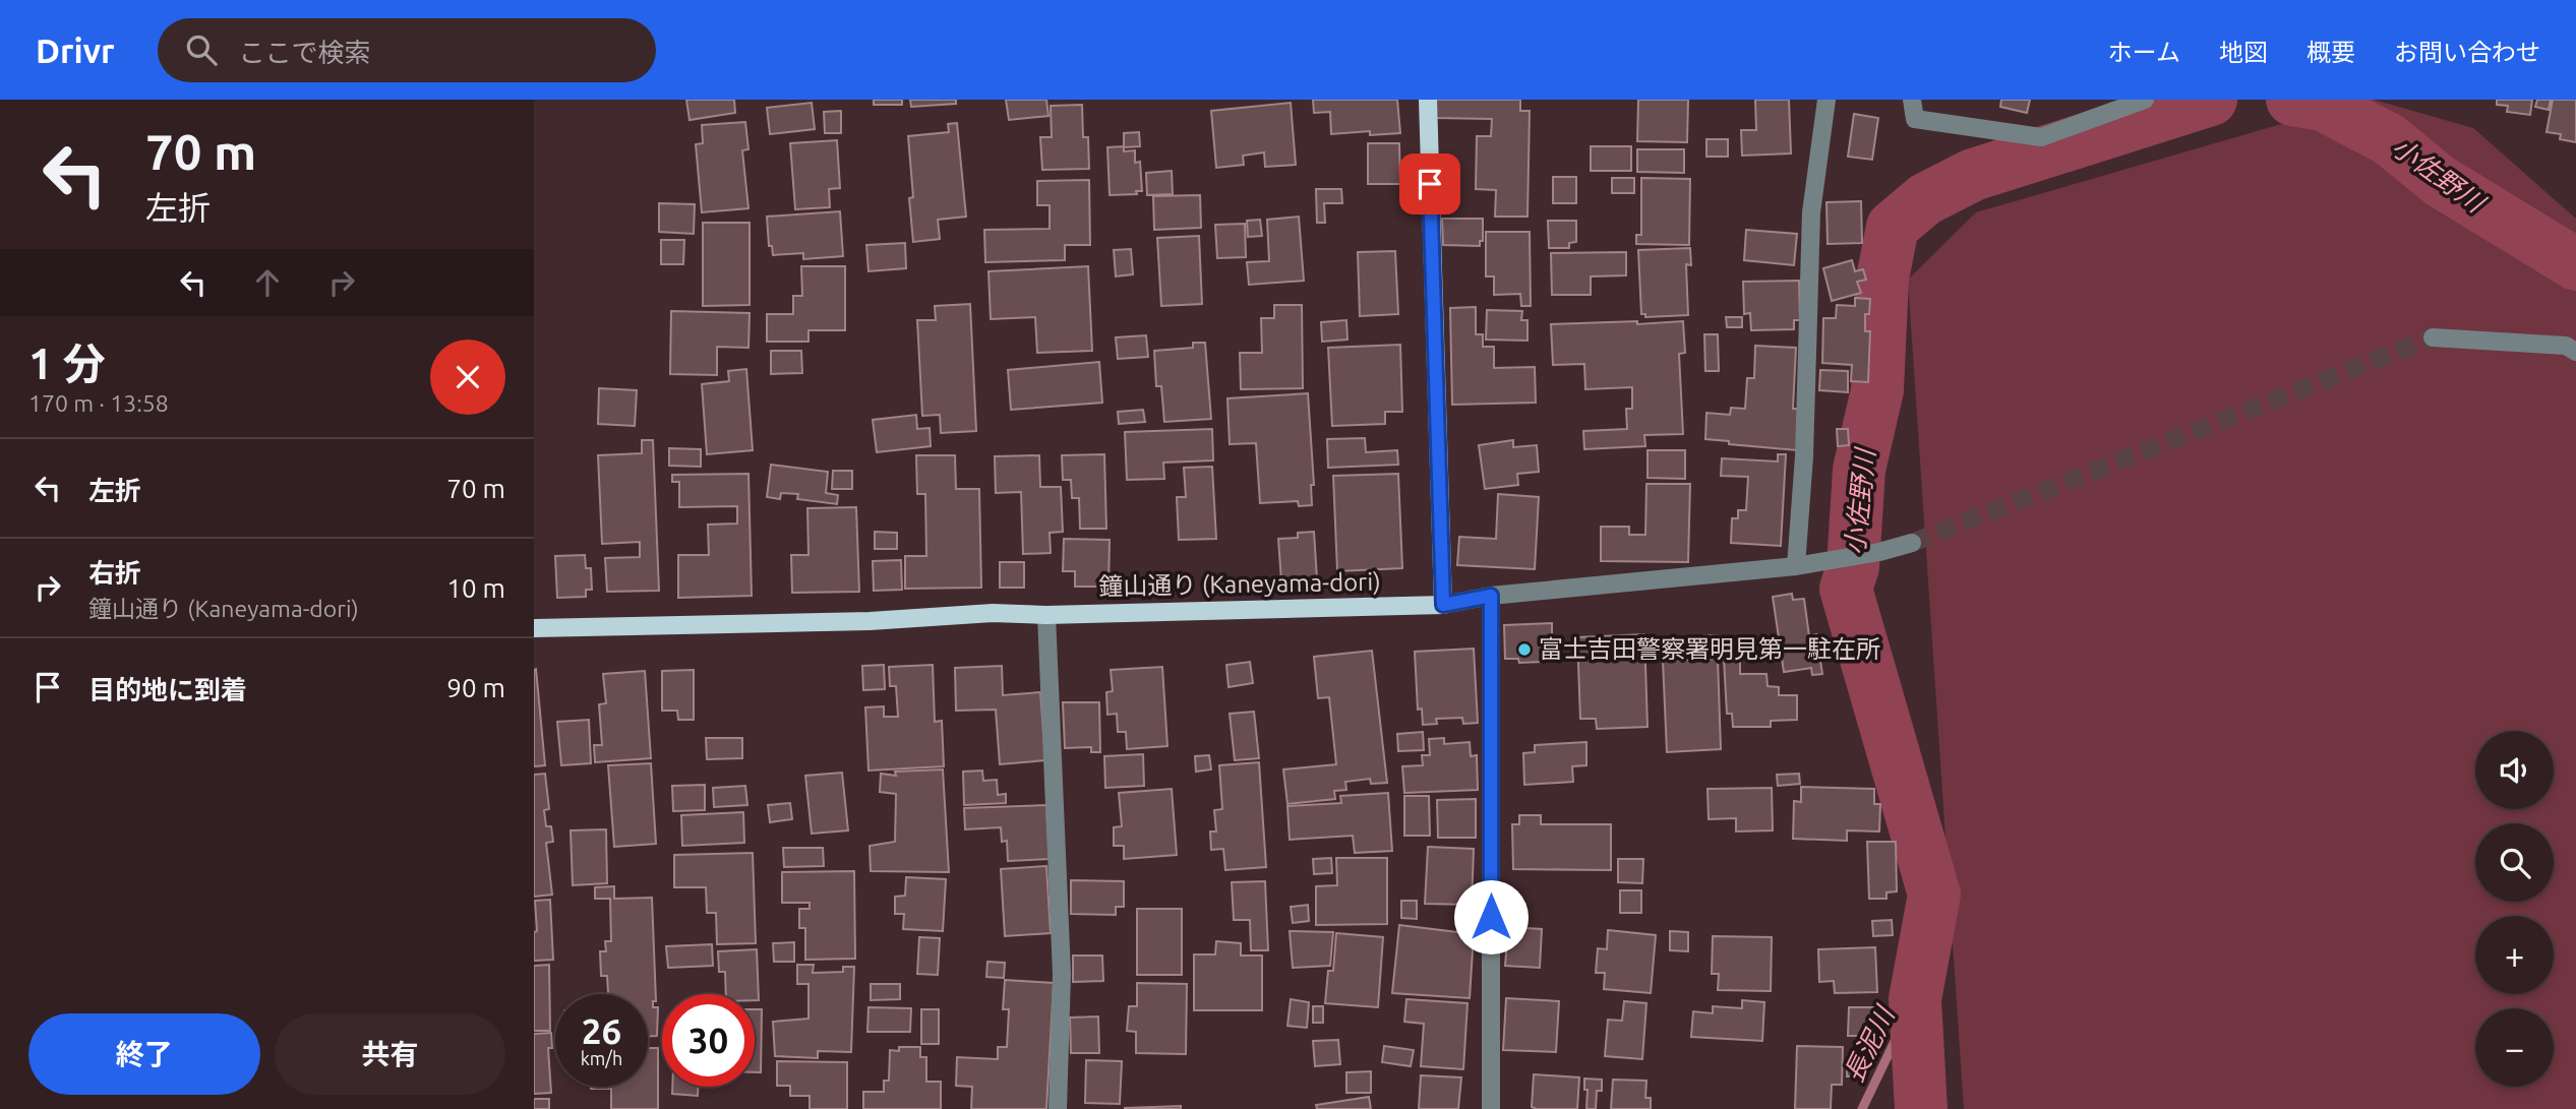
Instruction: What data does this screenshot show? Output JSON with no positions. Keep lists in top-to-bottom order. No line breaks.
{"streets":{"main road":["鐘山通り (Kaneyama-dori)"]},"water":["小佐野川","長泥川"],"places":["富士吉田警察署明見第一駐在所"],"page":{"header":"Drivr","search":"ここで検索","nav":["ホーム","地図","概要","お問い合わせ"],"turn":["70 m","左折"],"heading":["1 分","170 m · 13:58"],"list":[{"name":"左折","value":"70 m"},{"name":"右折","note":"鐘山通り (Kaneyama-dori)","value":"10 m"},{"name":"目的地に到着","value":"90 m"}],"map_buttons":["+","−"],"speed":"26 km/h","limit":"30","buttons":["終了","共有"]}}
